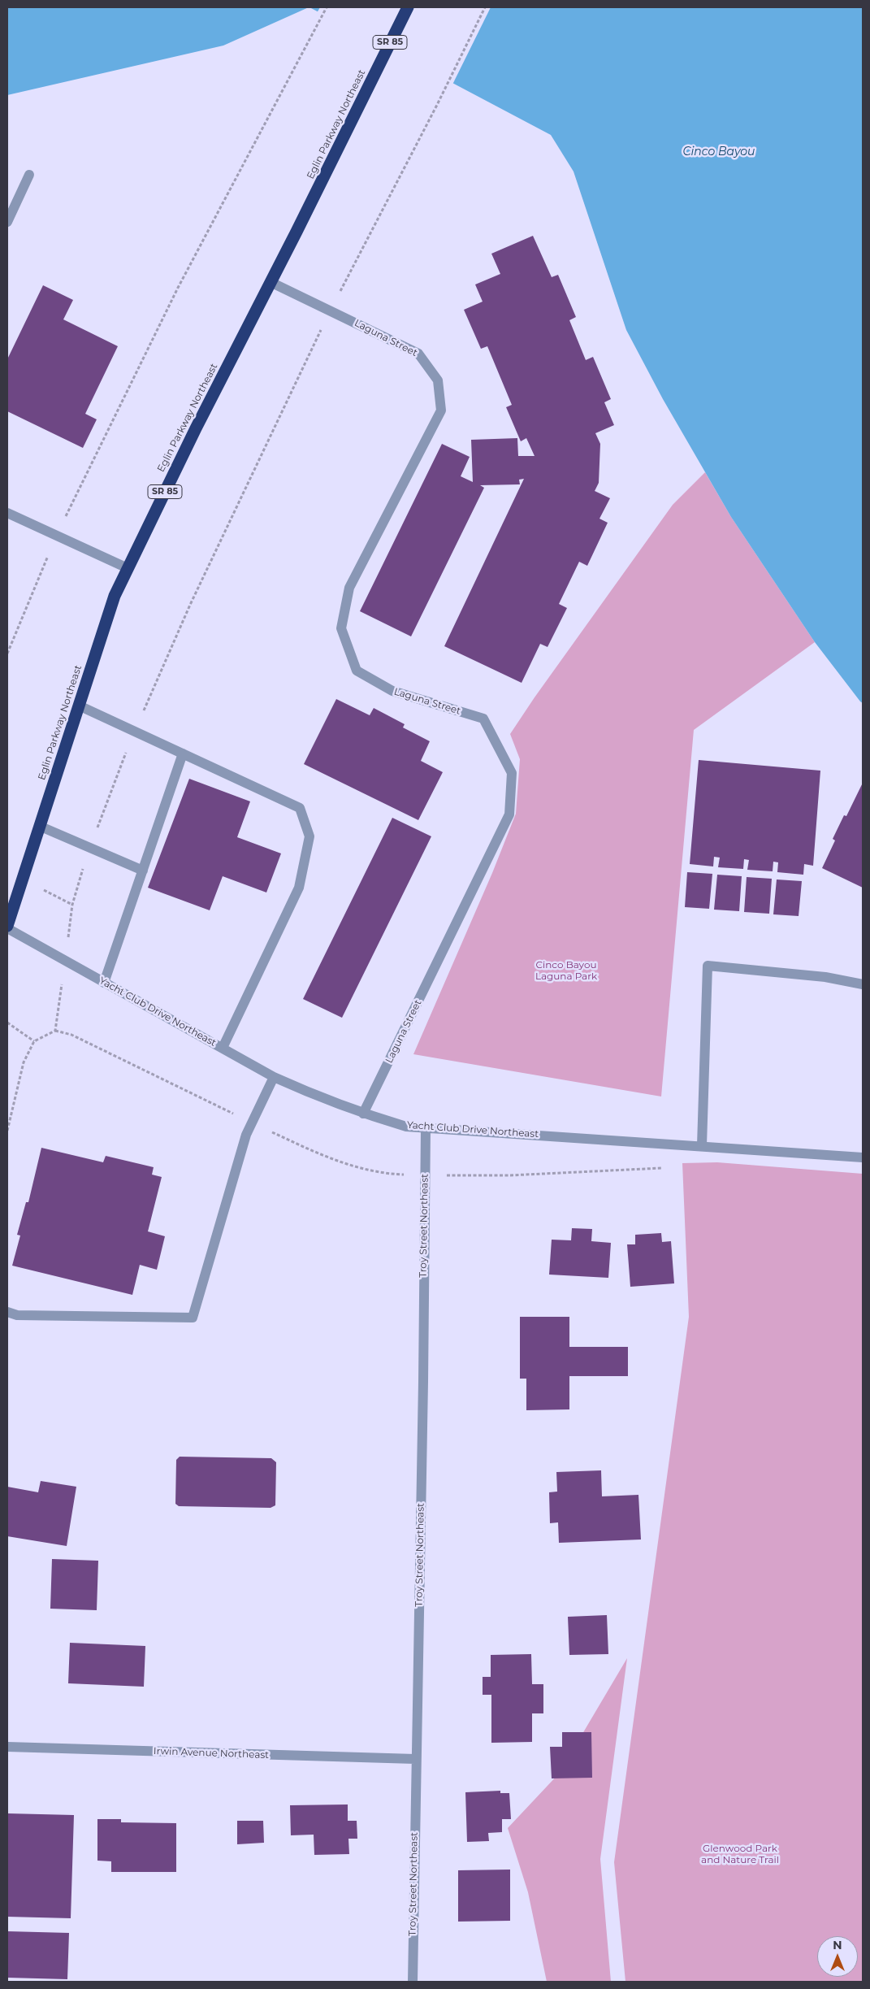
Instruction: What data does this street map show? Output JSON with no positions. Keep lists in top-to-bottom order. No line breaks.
{"streets":{"highway":["SR 85","Eglin Parkway Northeast"],"street":["Laguna Street","Yacht Club Drive Northeast","Troy Street Northeast","Irwin Avenue Northeast"]},"crossings":[["Eglin Parkway Northeast","Laguna Street"],["Eglin Parkway Northeast","Yacht Club Drive Northeast"],["Laguna Street","Yacht Club Drive Northeast"],["Yacht Club Drive Northeast","Troy Street Northeast"],["Troy Street Northeast","Irwin Avenue Northeast"]],"water":["Cinco Bayou"],"parks":["Cinco Bayou Laguna Park","Glenwood Park and Nature Trail"],"north":"top"}
